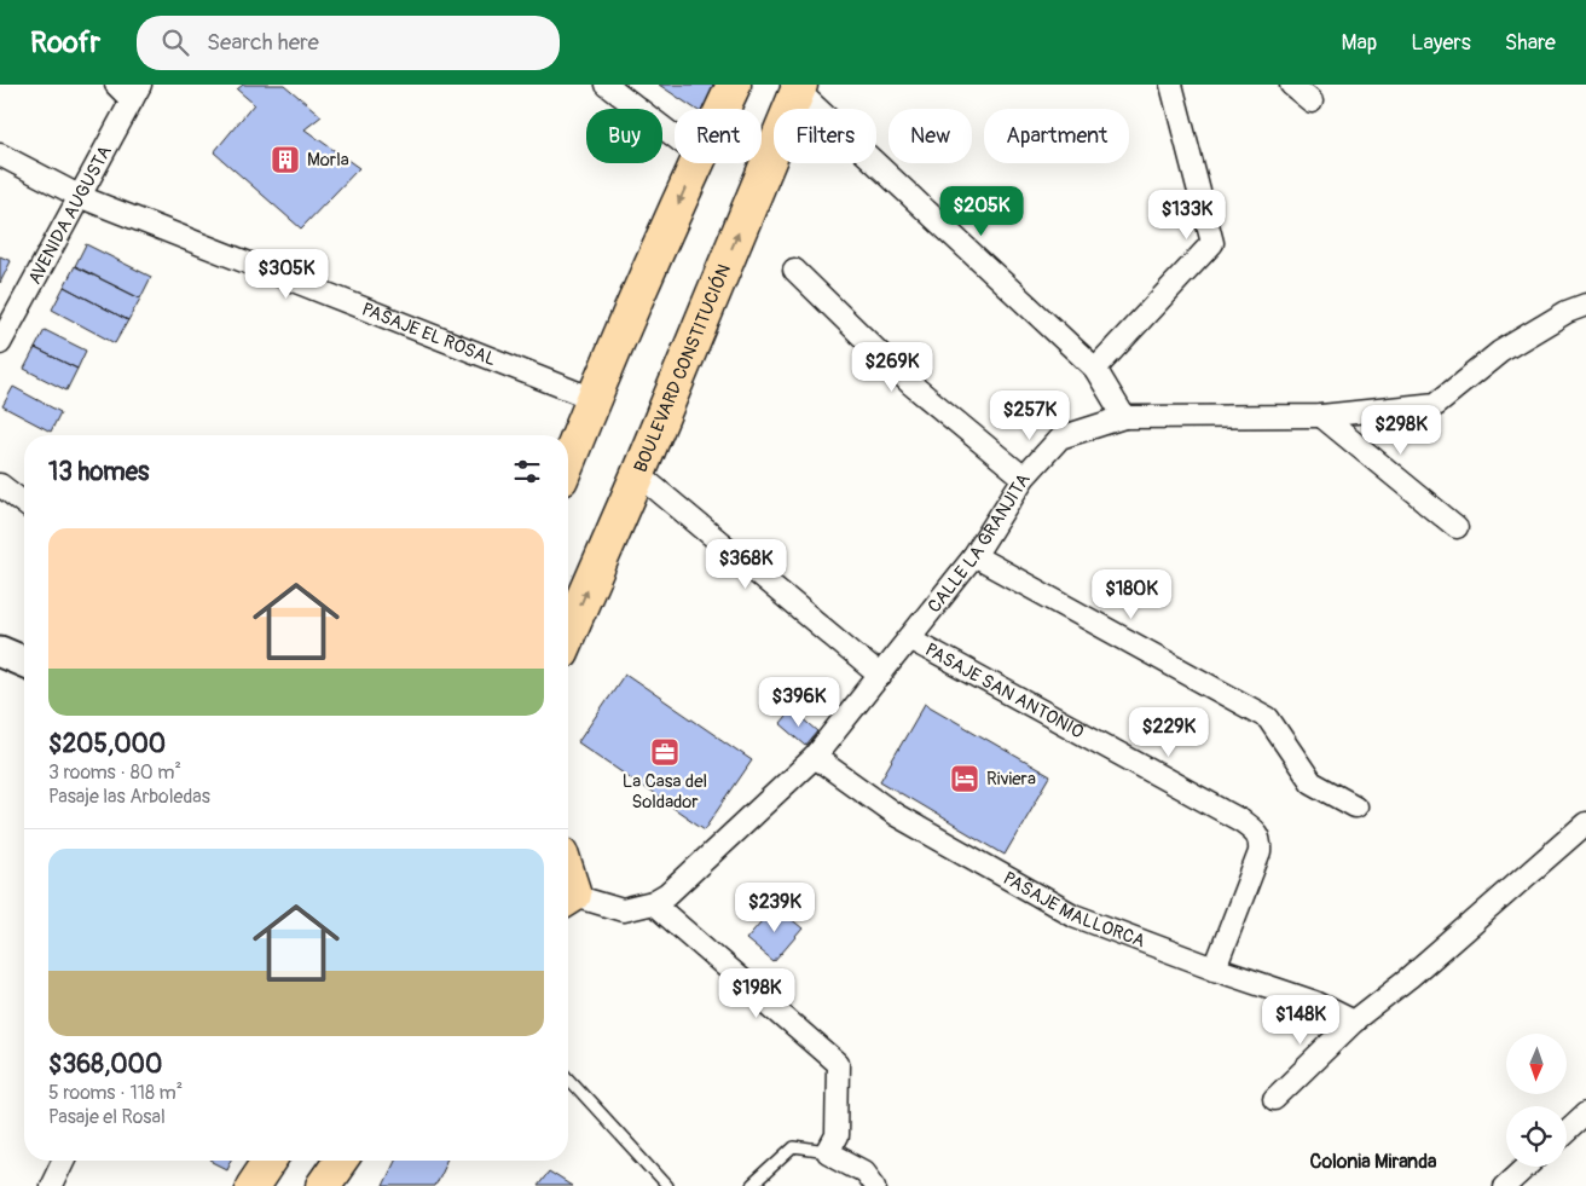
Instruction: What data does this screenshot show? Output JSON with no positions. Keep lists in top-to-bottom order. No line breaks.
{"streets":{"highway":["BOULEVARD CONSTITUCIÓN"],"street":["AVENIDA AUGUSTA","PASAJE EL ROSAL","CALLE LA GRANJITA","PASAJE SAN ANTONIO","PASAJE MALLORCA"]},"crossings":[["AVENIDA AUGUSTA","PASAJE EL ROSAL"],["CALLE LA GRANJITA","PASAJE SAN ANTONIO"],["CALLE LA GRANJITA","PASAJE MALLORCA"],["PASAJE SAN ANTONIO","PASAJE MALLORCA"]],"districts":["Colonia Miranda"],"places":{"building":["Morla"],"office":["La Casa del Soldador"],"hotel":["Riviera"]},"north":"bottom","page":{"header":"Roofr","search":"Search here","nav":["Map","Layers","Share"],"chip":["Buy","Rent","Filters","New","Apartment"],"price":["$205K","$133K","$305K","$269K","$257K","$298K","$368K","$180K","$396K","$229K","$239K","$198K","$148K"],"heading":"13 homes","list":[{"name":"$205,000","note":"3 rooms · 80 m² · Pasaje las Arboledas"},{"name":"$368,000","note":"5 rooms · 118 m² · Pasaje el Rosal"}]}}
